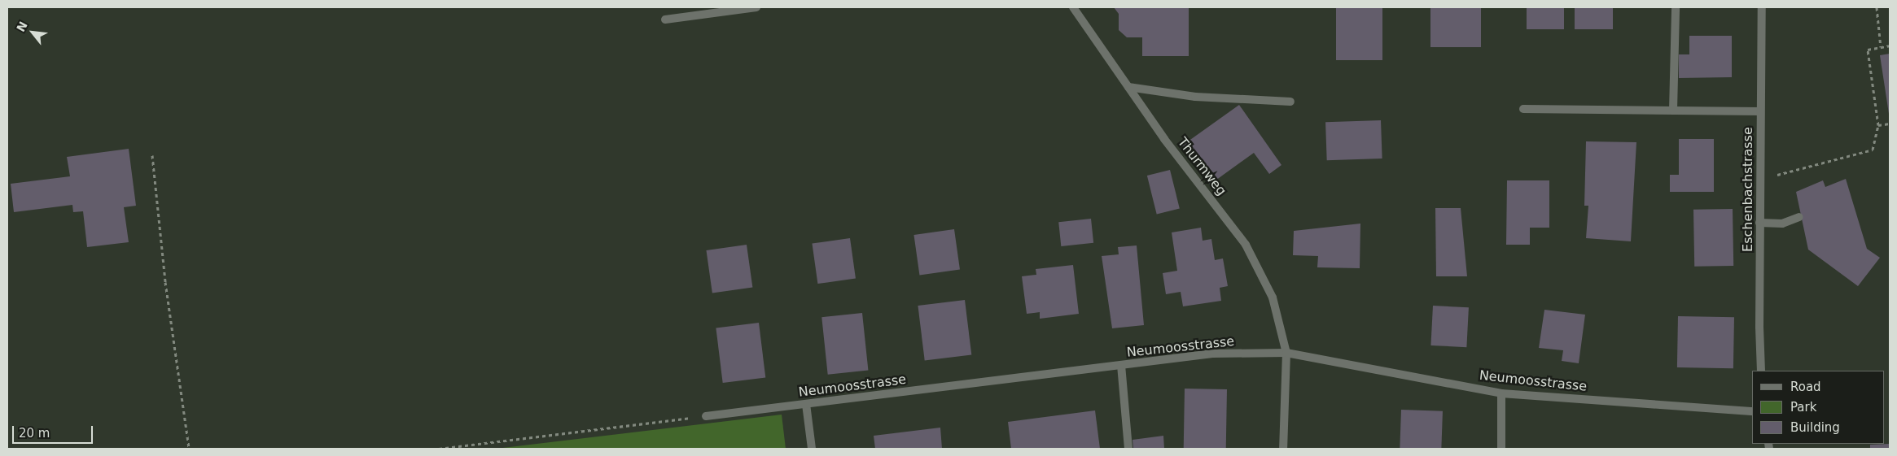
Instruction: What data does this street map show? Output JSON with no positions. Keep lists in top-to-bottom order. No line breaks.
{"streets":{"street":["Thurmweg","Eschenbachstrasse","Neumoosstrasse"]},"crossings":[["Thurmweg","Neumoosstrasse"]],"legend":["Road","Park","Building"],"scale_bar":"20 m","north":"top left"}
